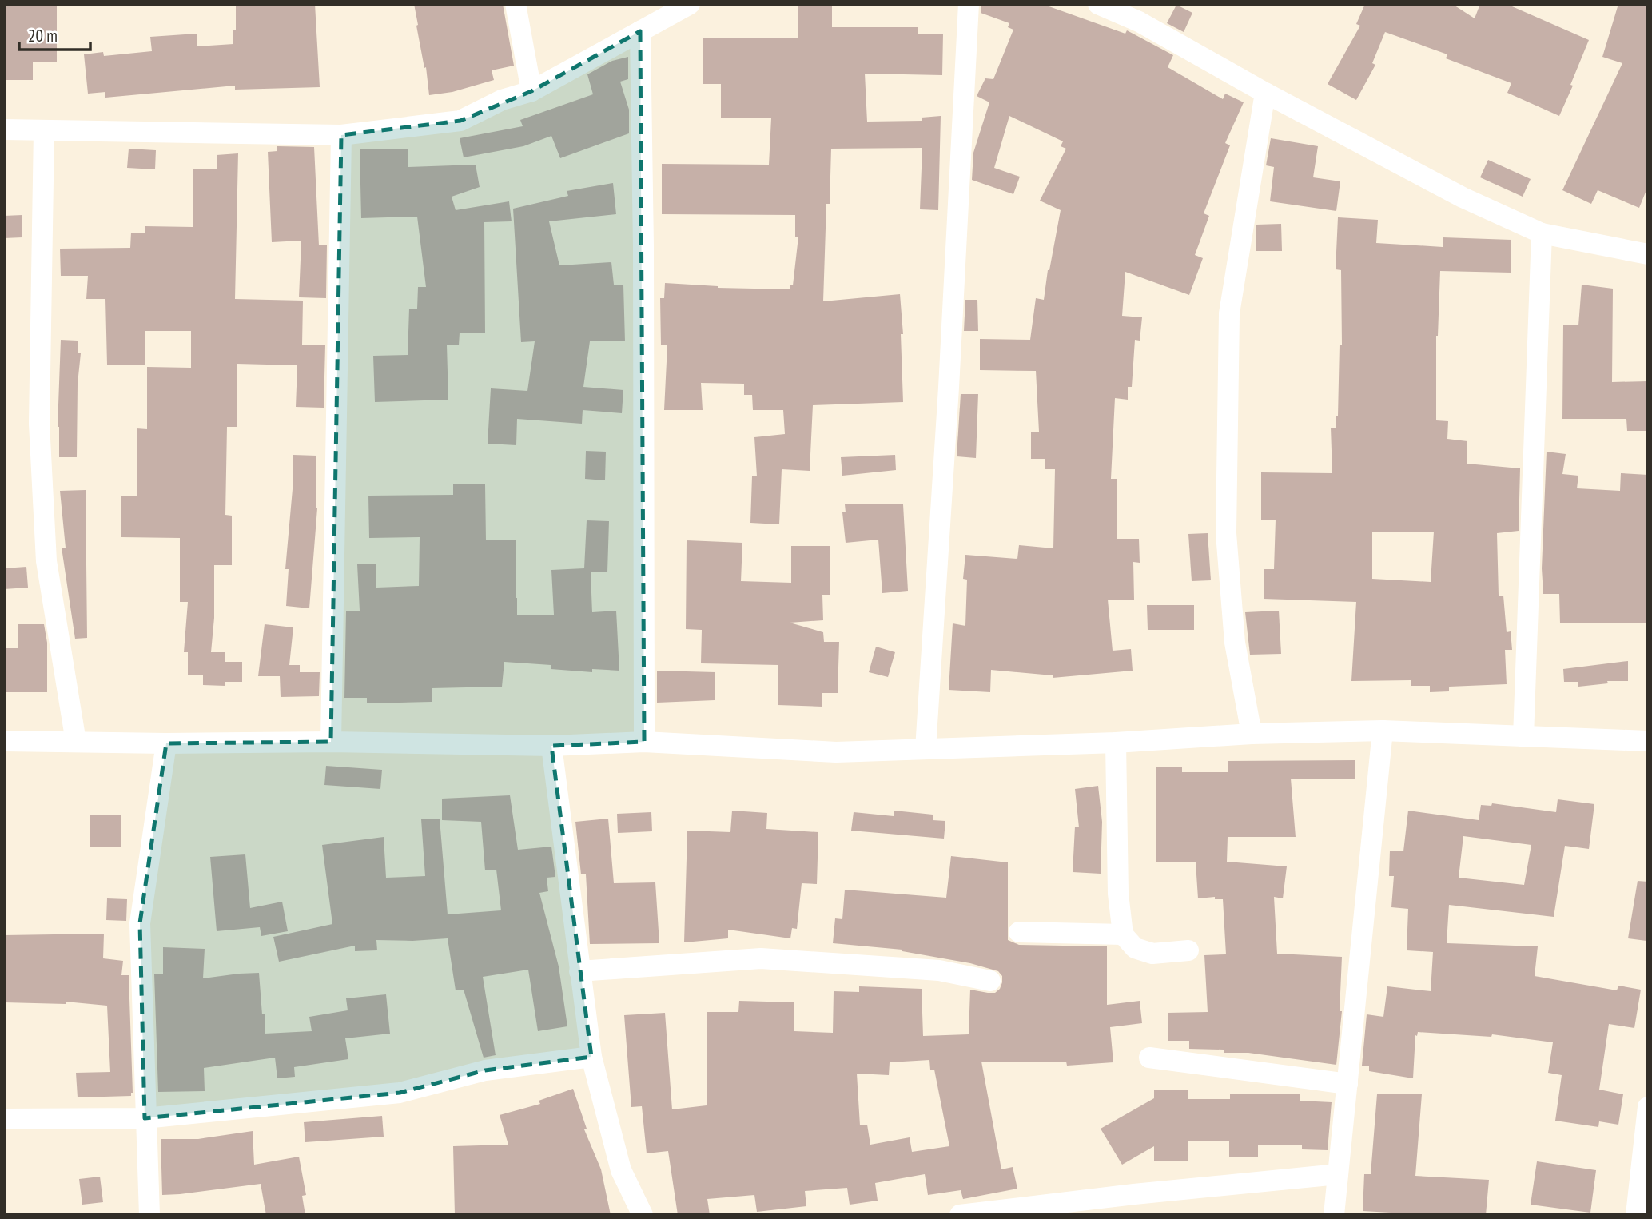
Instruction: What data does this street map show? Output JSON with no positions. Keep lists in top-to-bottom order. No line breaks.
{"scale_bar":"20 m"}
